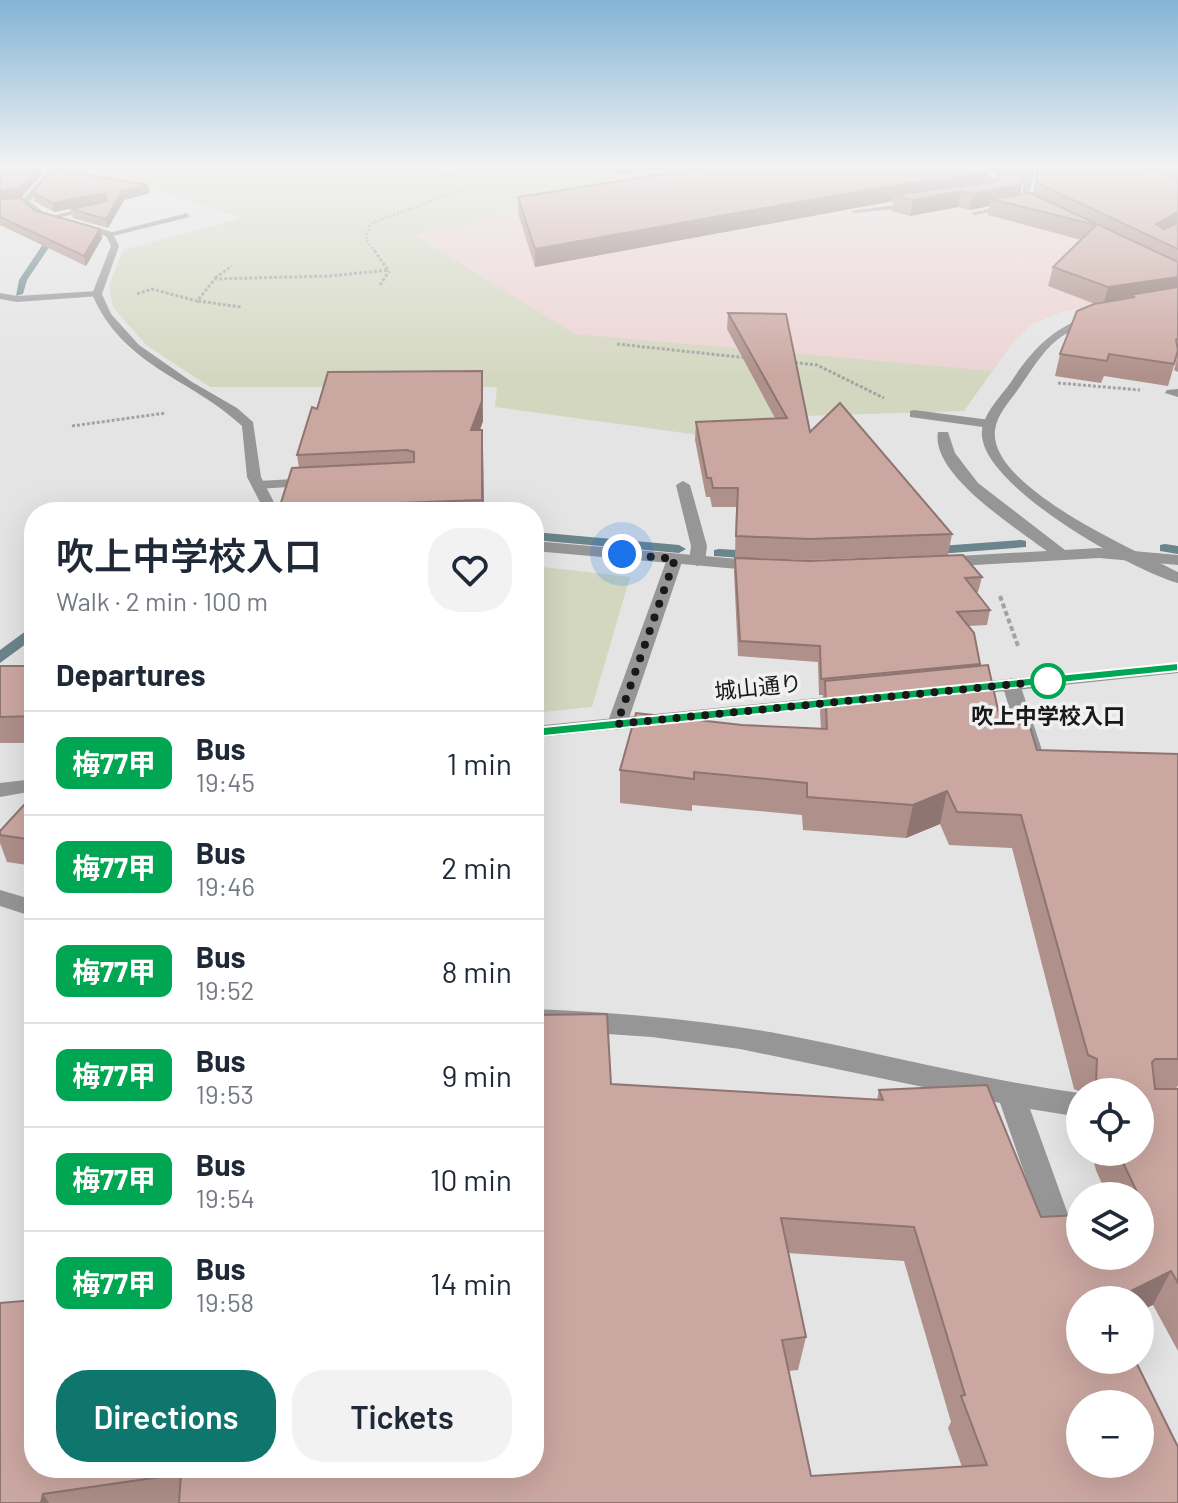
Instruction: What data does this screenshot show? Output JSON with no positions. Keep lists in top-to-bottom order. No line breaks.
{"streets":{"street":["城山通り"]},"places":["吹上中学校入口"],"lines":["bus line 梅77甲"],"page":{"heading":[["吹上中学校入口","Walk · 2 min · 100 m"],"Departures"],"list":[{"mark":"梅77甲","name":"Bus","note":"19:45","value":"1 min"},{"mark":"梅77甲","name":"Bus","note":"19:46","value":"2 min"},{"mark":"梅77甲","name":"Bus","note":"19:52","value":"8 min"},{"mark":"梅77甲","name":"Bus","note":"19:53","value":"9 min"},{"mark":"梅77甲","name":"Bus","note":"19:54","value":"10 min"},{"mark":"梅77甲","name":"Bus","note":"19:58","value":"14 min"}],"map_buttons":["+","−"],"buttons":["Directions","Tickets"]}}
